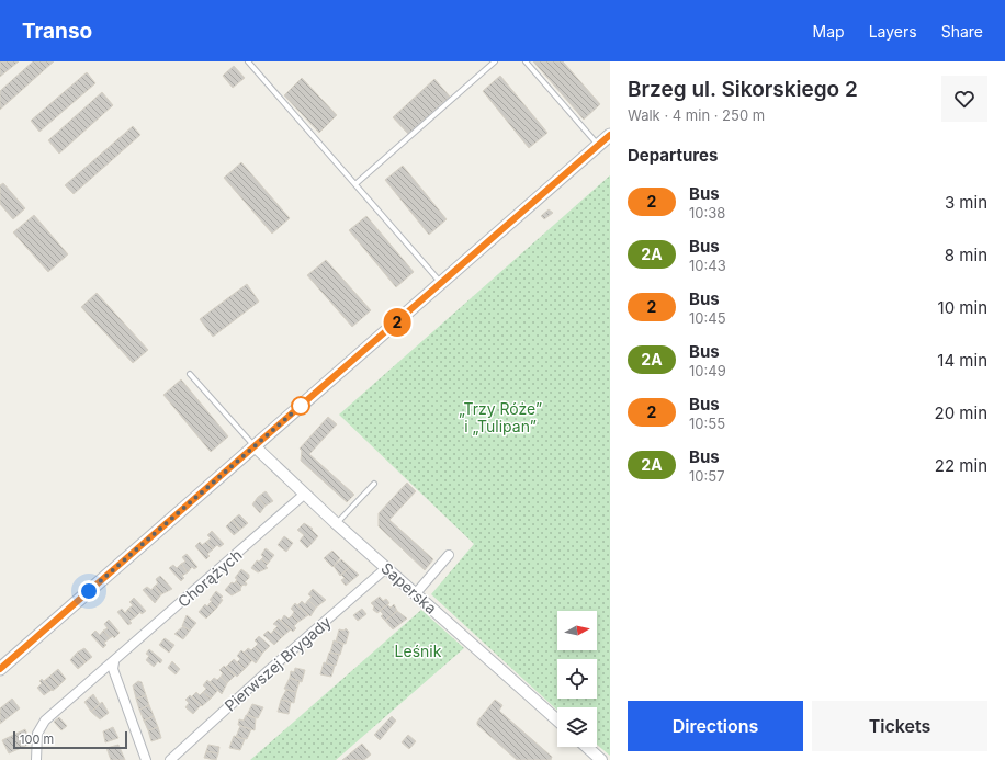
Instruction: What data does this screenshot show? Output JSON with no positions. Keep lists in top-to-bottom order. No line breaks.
{"streets":{"street":["Chorążych","Saperska","Pierwszej Brygady"]},"crossings":[["Chorążych","Saperska"],["Saperska","Pierwszej Brygady"]],"parks":["„Trzy Róże” i „Tulipan”","Leśnik"],"lines":["bus line 2"],"scale_bar":"100 m","north":"right","page":{"header":"Transo","nav":["Map","Layers","Share"],"on_map":"2","heading":[["Brzeg ul. Sikorskiego 2","Walk · 4 min · 250 m"],"Departures"],"list":[{"mark":"2","name":"Bus","note":"10:38","value":"3 min"},{"mark":"2A","name":"Bus","note":"10:43","value":"8 min"},{"mark":"2","name":"Bus","note":"10:45","value":"10 min"},{"mark":"2A","name":"Bus","note":"10:49","value":"14 min"},{"mark":"2","name":"Bus","note":"10:55","value":"20 min"},{"mark":"2A","name":"Bus","note":"10:57","value":"22 min"}],"buttons":["Directions","Tickets"],"scale":"100 m"}}
